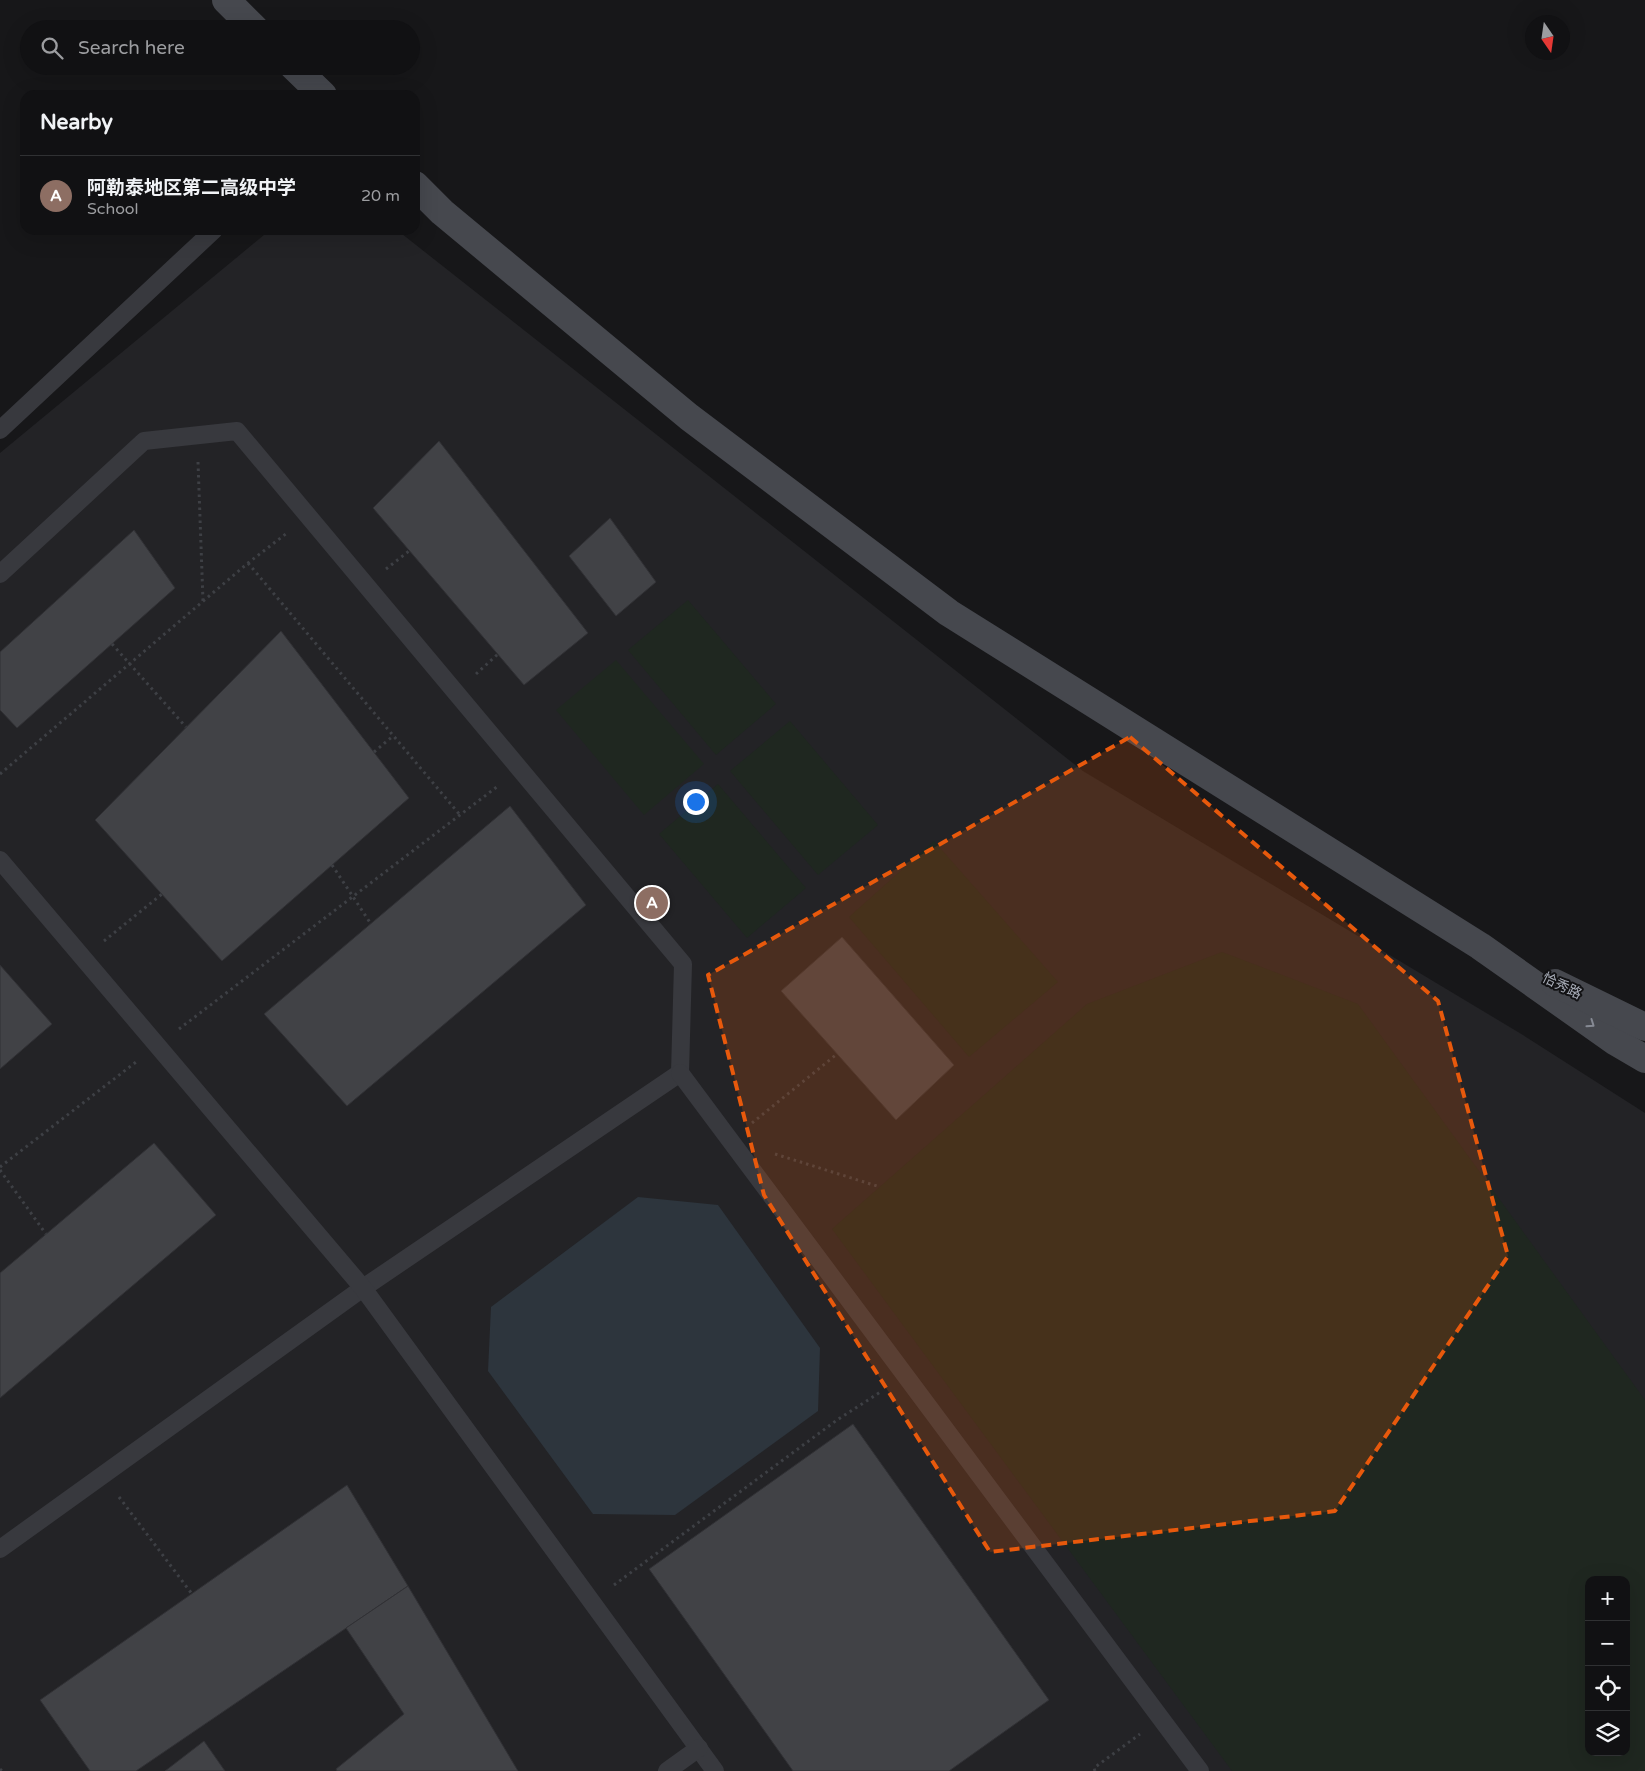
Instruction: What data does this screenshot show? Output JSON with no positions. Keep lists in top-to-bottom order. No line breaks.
{"streets":{"street":["恰秀路"]},"north":"bottom","page":{"search":"Search here","heading":"Nearby","list":[{"mark":"A","name":"阿勒泰地区第二高级中学","note":"School","value":"20 m"}],"pins":"A","map_buttons":["+","−"]}}
